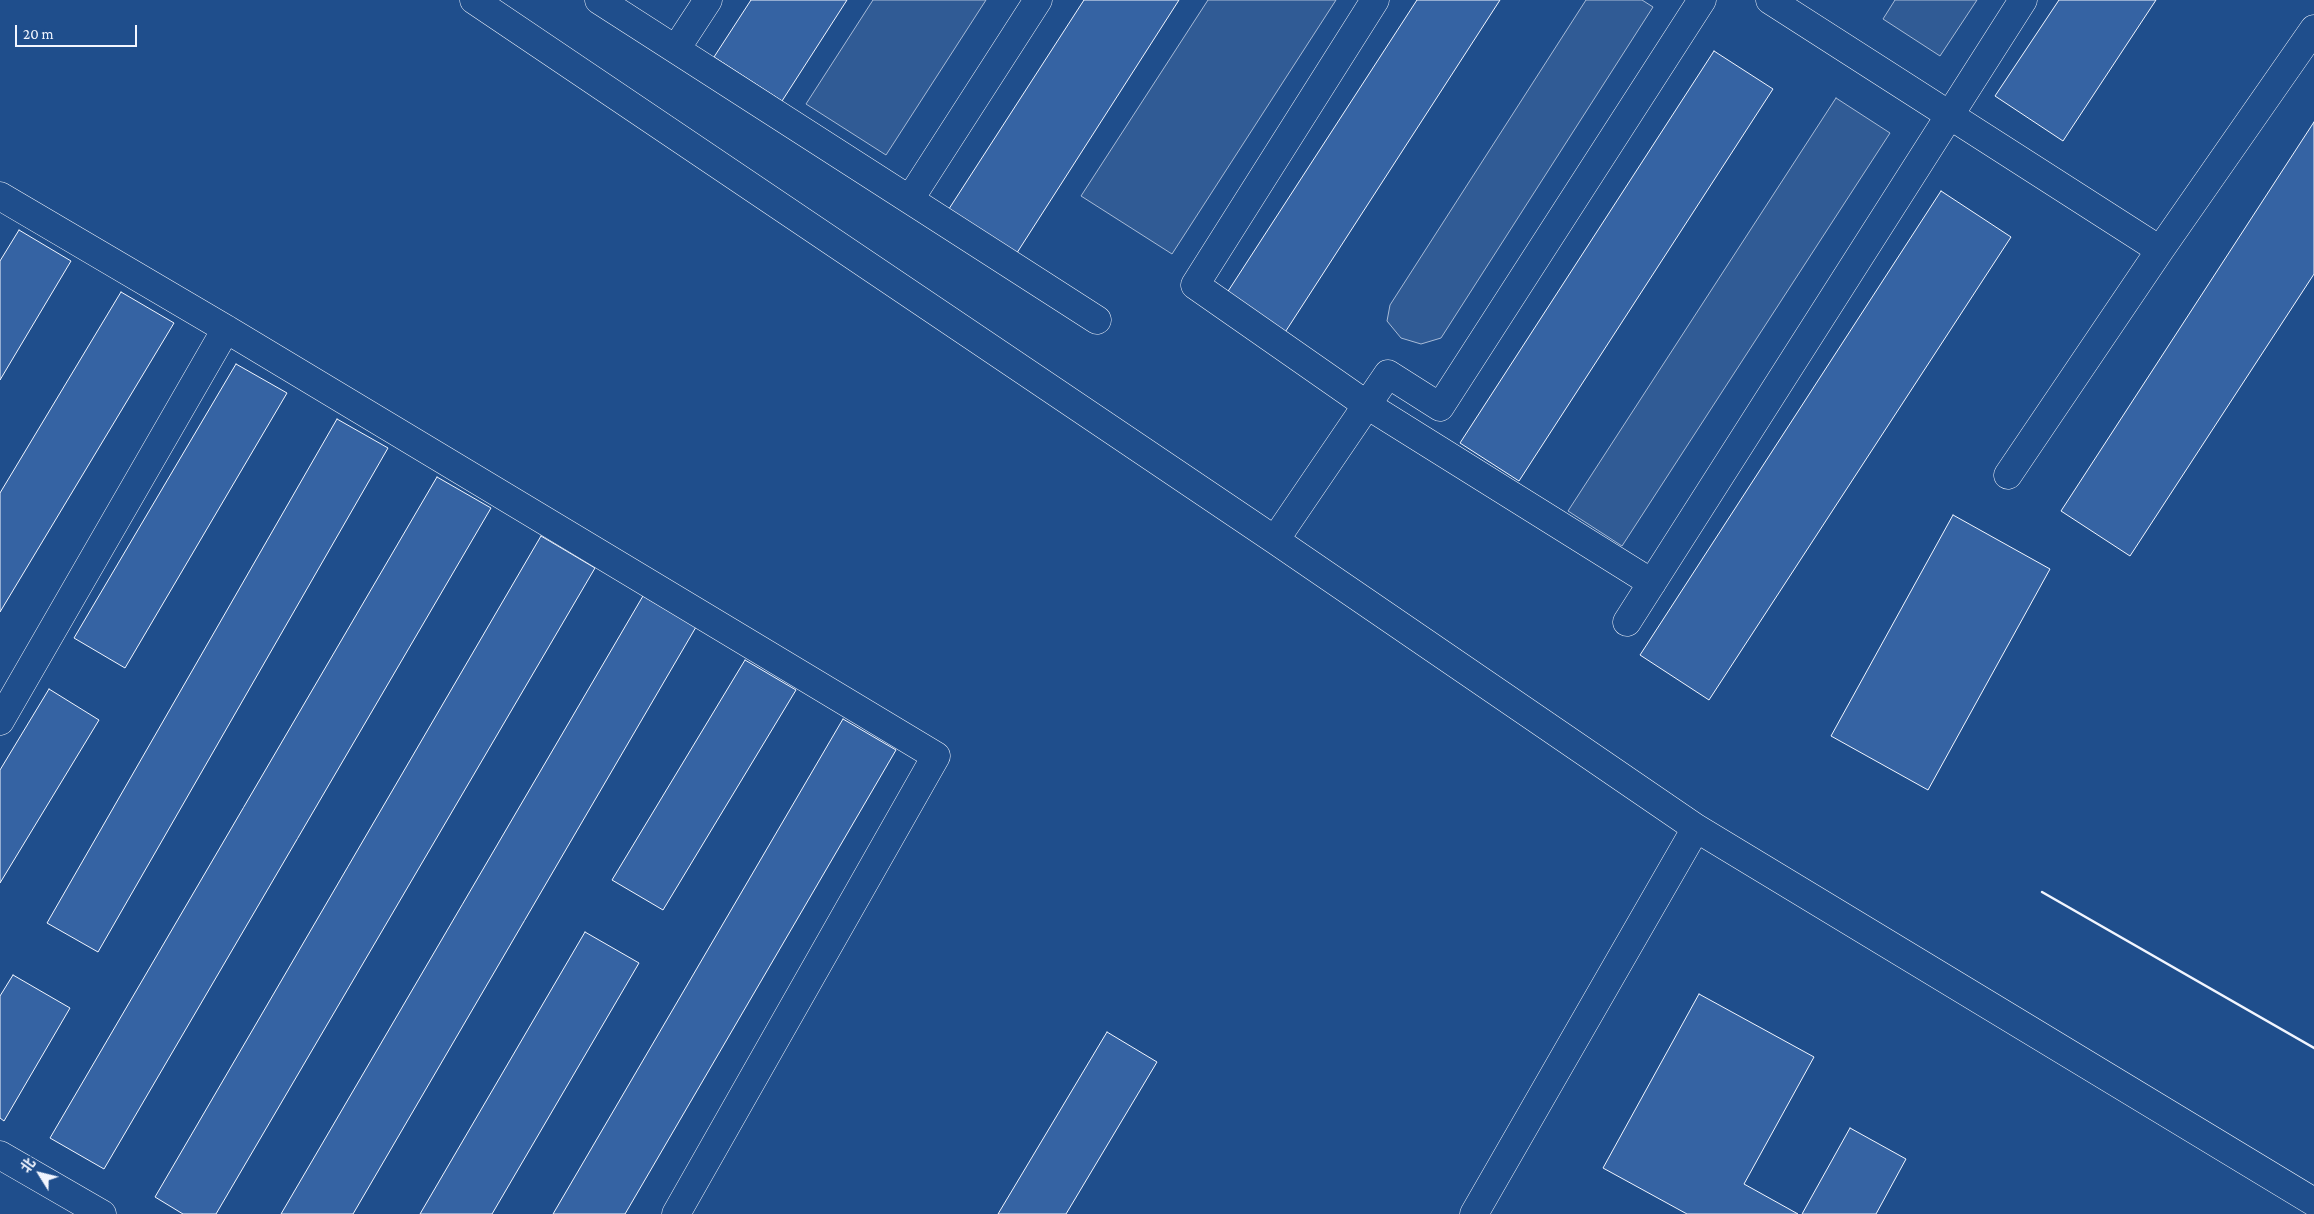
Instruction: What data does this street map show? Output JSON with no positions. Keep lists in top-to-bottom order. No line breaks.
{"scale_bar":"20 m","north":"top left"}
